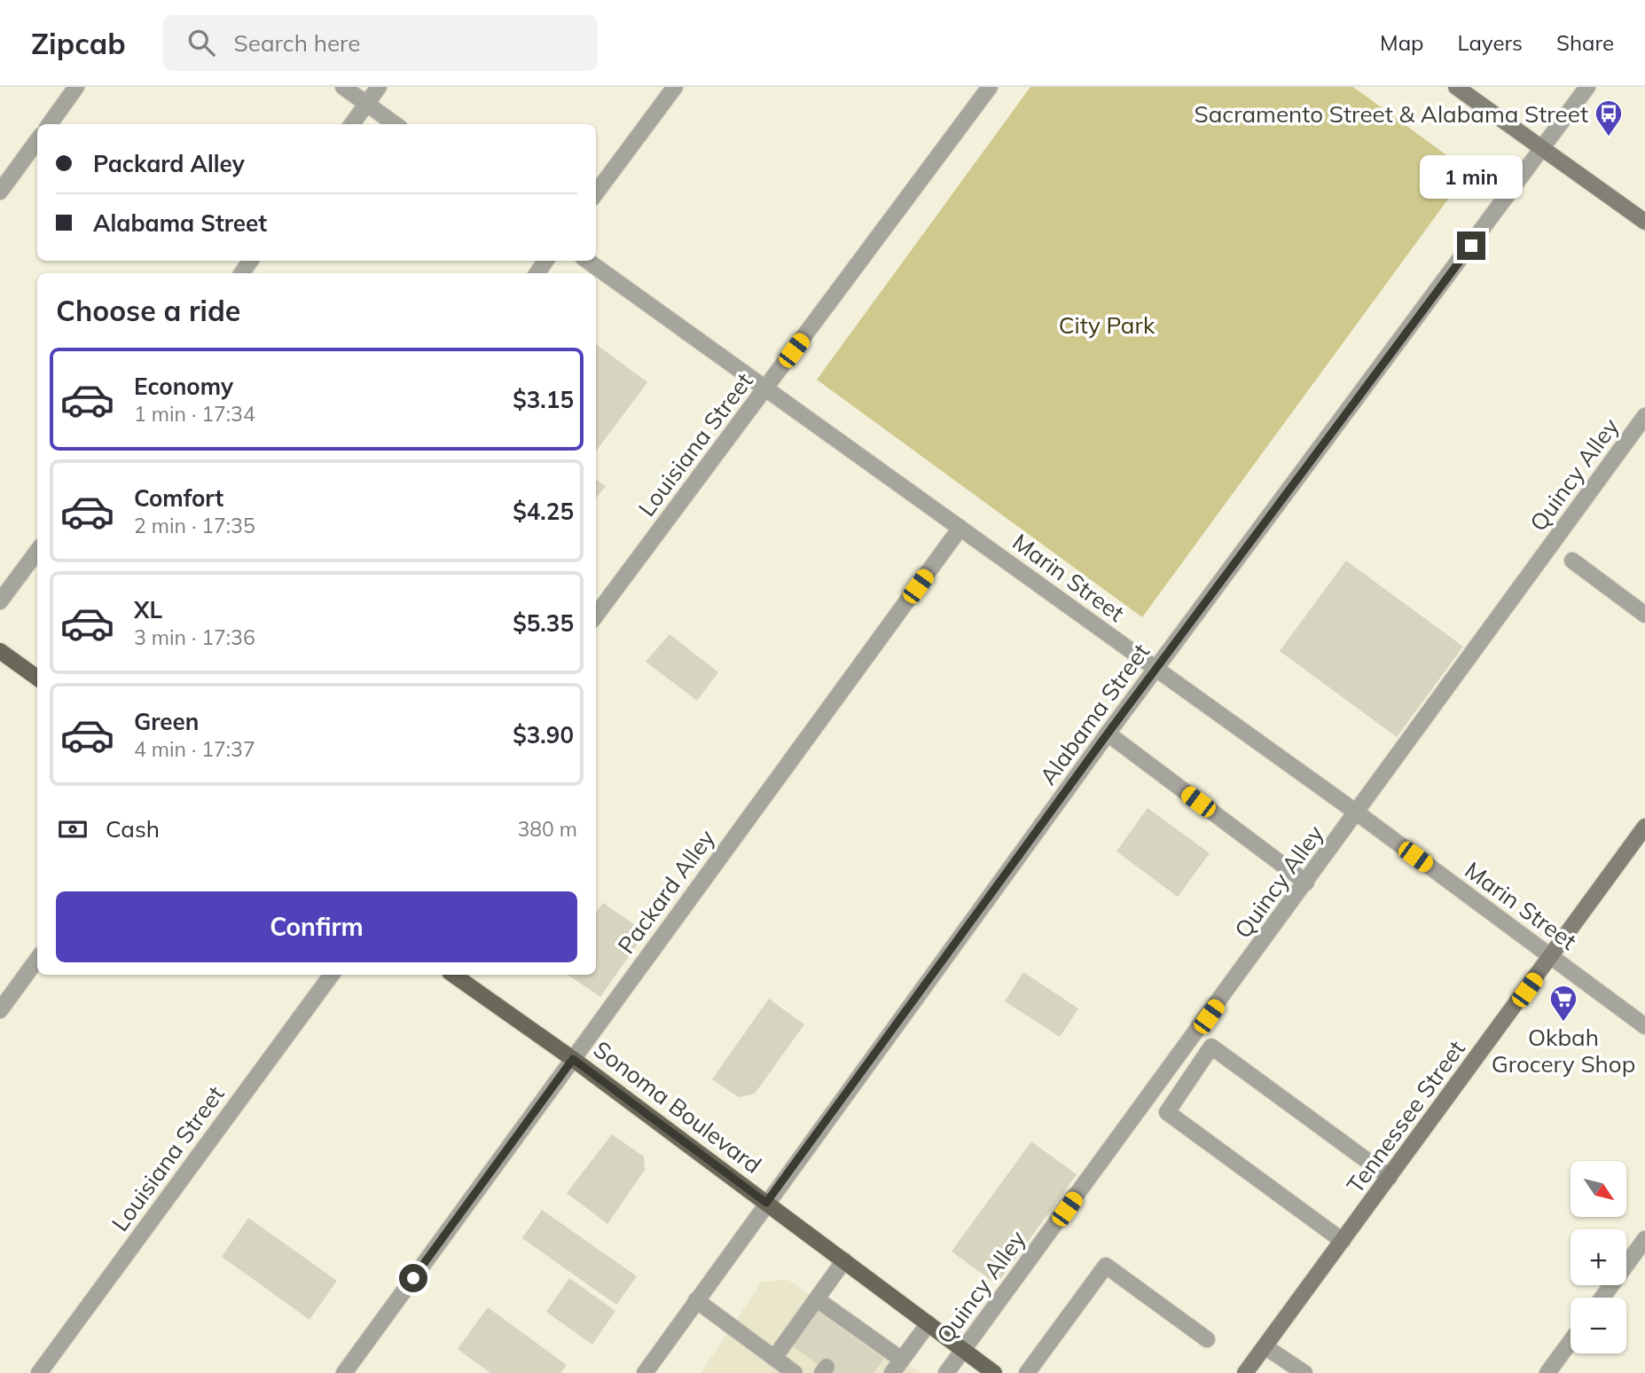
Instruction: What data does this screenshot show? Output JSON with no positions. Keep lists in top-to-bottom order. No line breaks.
{"streets":{"main road":["Sonoma Boulevard","Tennessee Street"],"street":["Louisiana Street","Quincy Alley","Marin Street","Alabama Street","Packard Alley"]},"crossings":[["Louisiana Street","Marin Street"],["Quincy Alley","Marin Street"],["Quincy Alley","Sonoma Boulevard"],["Marin Street","Alabama Street"],["Marin Street","Packard Alley"],["Marin Street","Tennessee Street"],["Alabama Street","Sonoma Boulevard"],["Packard Alley","Sonoma Boulevard"]],"parks":["City Park"],"places":{"bus stop":["Sacramento Street & Alabama Street"],"supermarket":["Okbah Grocery Shop"]},"north":"bottom right","page":{"header":"Zipcab","search":"Search here","nav":["Map","Layers","Share"],"banner":["Packard Alley","Alabama Street"],"bubble":"1 min","heading":"Choose a ride","list":[{"name":"Economy","note":"1 min · 17:34","value":"$3.15"},{"name":"Comfort","note":"2 min · 17:35","value":"$4.25"},{"name":"XL","note":"3 min · 17:36","value":"$5.35"},{"name":"Green","note":"4 min · 17:37","value":"$3.90"}],"pay":["Cash","380 m"],"buttons":"Confirm","map_buttons":["+","−"]}}
